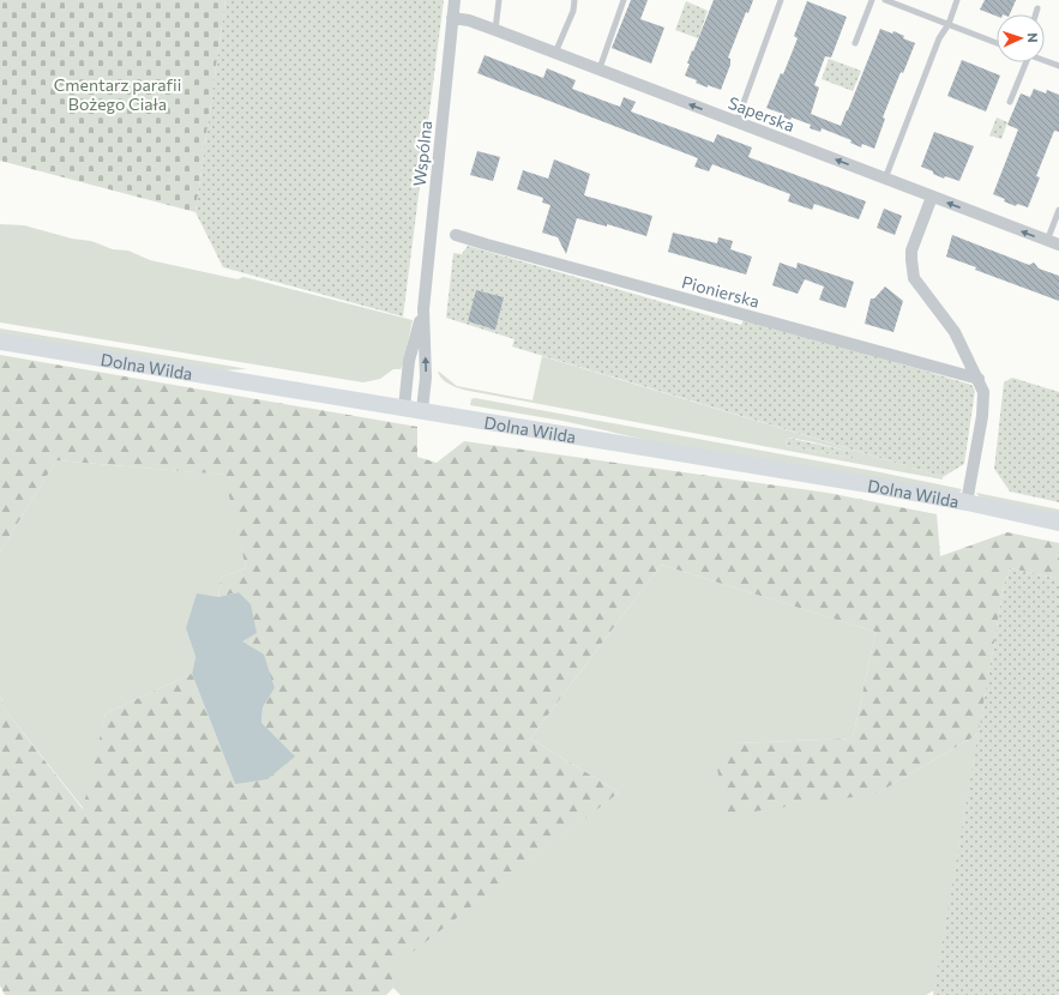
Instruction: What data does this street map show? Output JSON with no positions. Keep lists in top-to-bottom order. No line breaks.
{"streets":{"main road":["Dolna Wilda"],"street":["Saperska","Wspólna","Pionierska"]},"crossings":[["Saperska","Wspólna"],["Wspólna","Dolna Wilda"]],"one_way":["Saperska"],"parks":["Cmentarz parafii Bożego Ciała"],"north":"right"}
